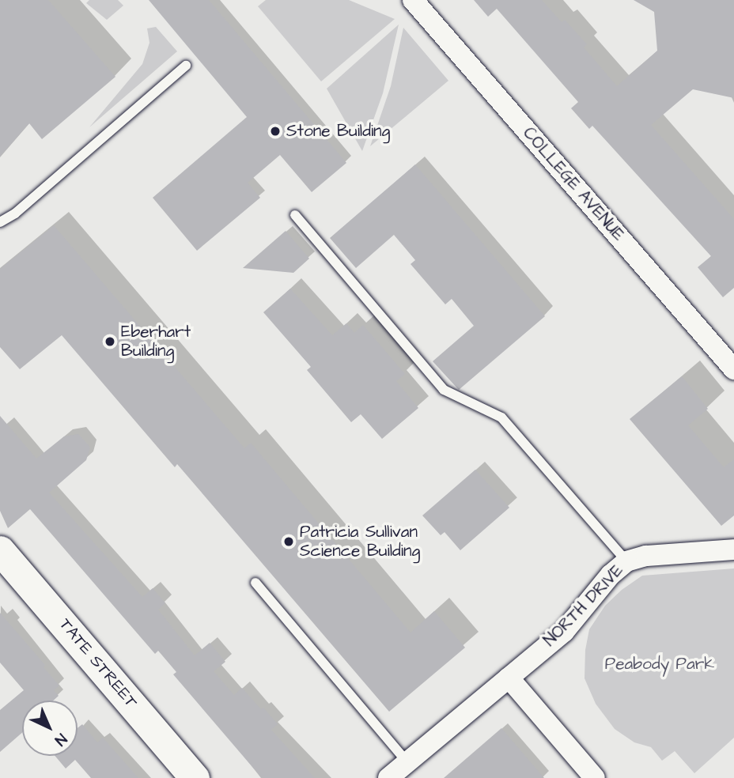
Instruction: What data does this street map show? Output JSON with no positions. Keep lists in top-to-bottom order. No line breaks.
{"streets":{"street":["COLLEGE AVENUE","NORTH DRIVE","TATE STREET"]},"parks":["Peabody Park"],"places":["Stone Building","Eberhart Building","Patricia Sullivan Science Building"],"north":"bottom right"}
